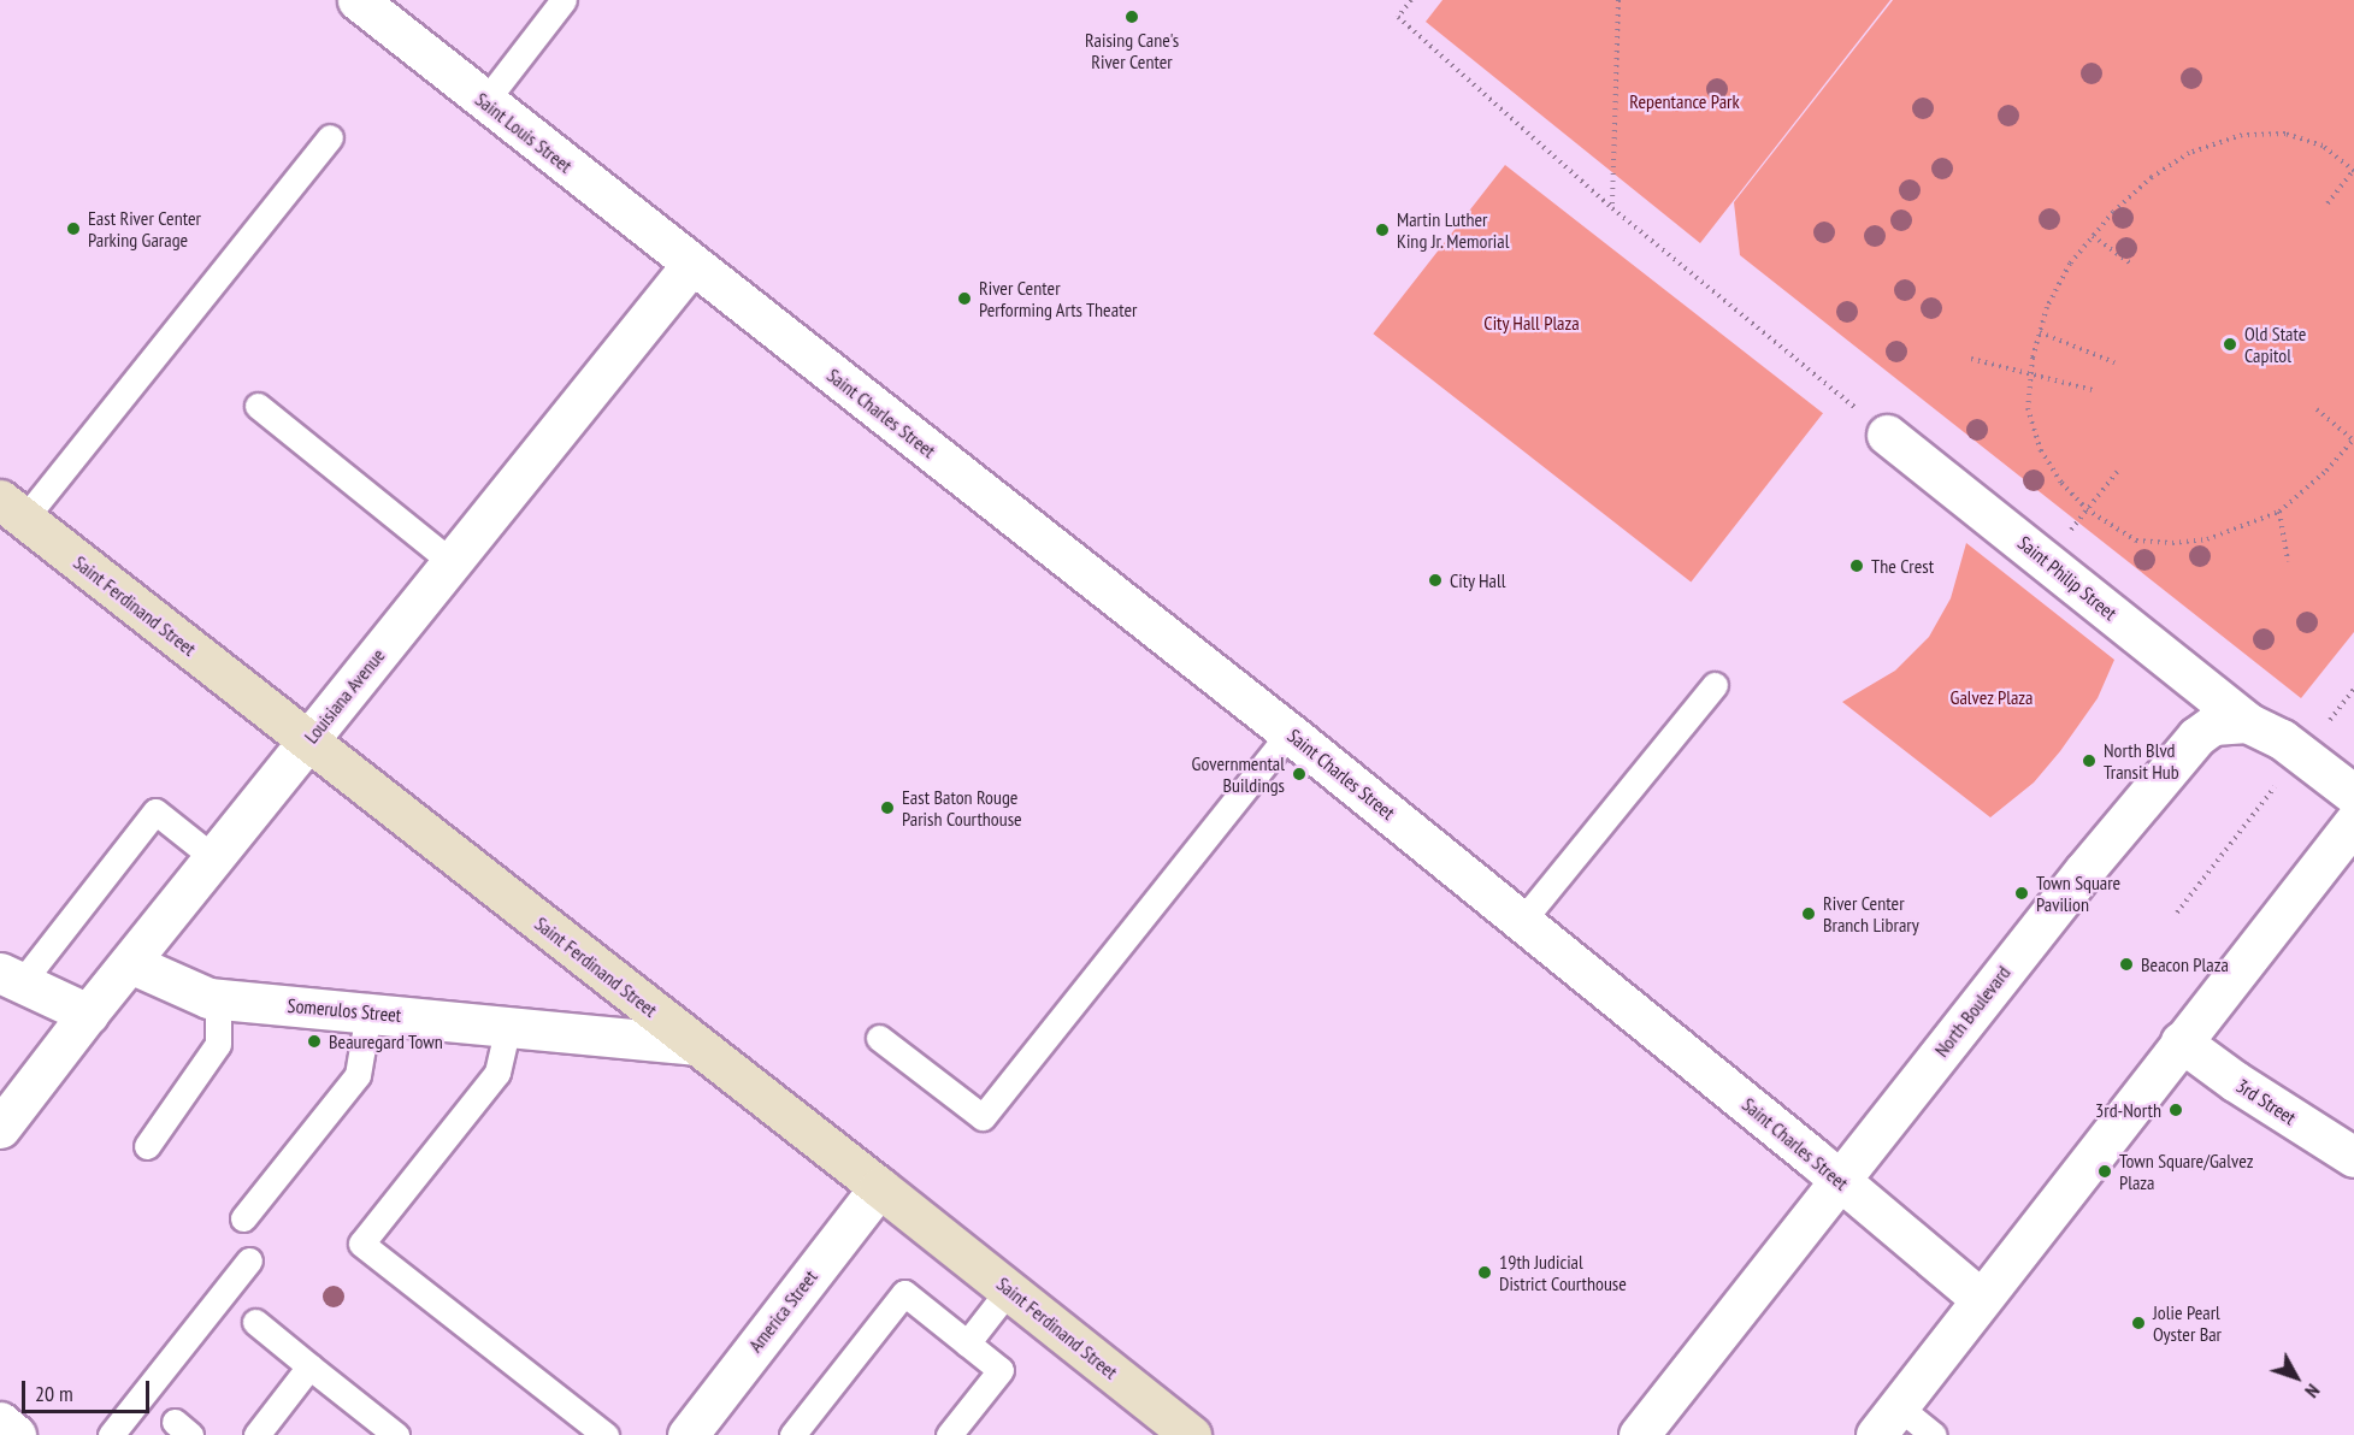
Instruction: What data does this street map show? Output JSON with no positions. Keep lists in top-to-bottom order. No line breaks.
{"streets":{"main road":["Saint Ferdinand Street"],"street":["Saint Louis Street","Saint Charles Street","Saint Philip Street","Louisiana Avenue","Somerulos Street","North Boulevard","3rd Street","America Street"]},"crossings":[["Saint Louis Street","Saint Charles Street"],["Saint Louis Street","Louisiana Avenue"],["Saint Charles Street","Louisiana Avenue"],["Saint Charles Street","North Boulevard"],["Saint Philip Street","North Boulevard"],["Saint Ferdinand Street","Louisiana Avenue"],["Saint Ferdinand Street","Somerulos Street"],["Saint Ferdinand Street","America Street"],["Louisiana Avenue","Somerulos Street"]],"parks":["Repentance Park","City Hall Plaza","Galvez Plaza"],"places":["Raising Cane's River Center","East River Center Parking Garage","Martin Luther King Jr. Memorial","River Center Performing Arts Theater","Old State Capitol","The Crest","City Hall","North Blvd Transit Hub","Governmental Buildings","East Baton Rouge Parish Courthouse","Town Square Pavilion","River Center Branch Library","Beacon Plaza","Beauregard Town","3rd-North","Town Square/Galvez Plaza","19th Judicial District Courthouse","Jolie Pearl Oyster Bar"],"scale_bar":"20 m","north":"bottom right"}
